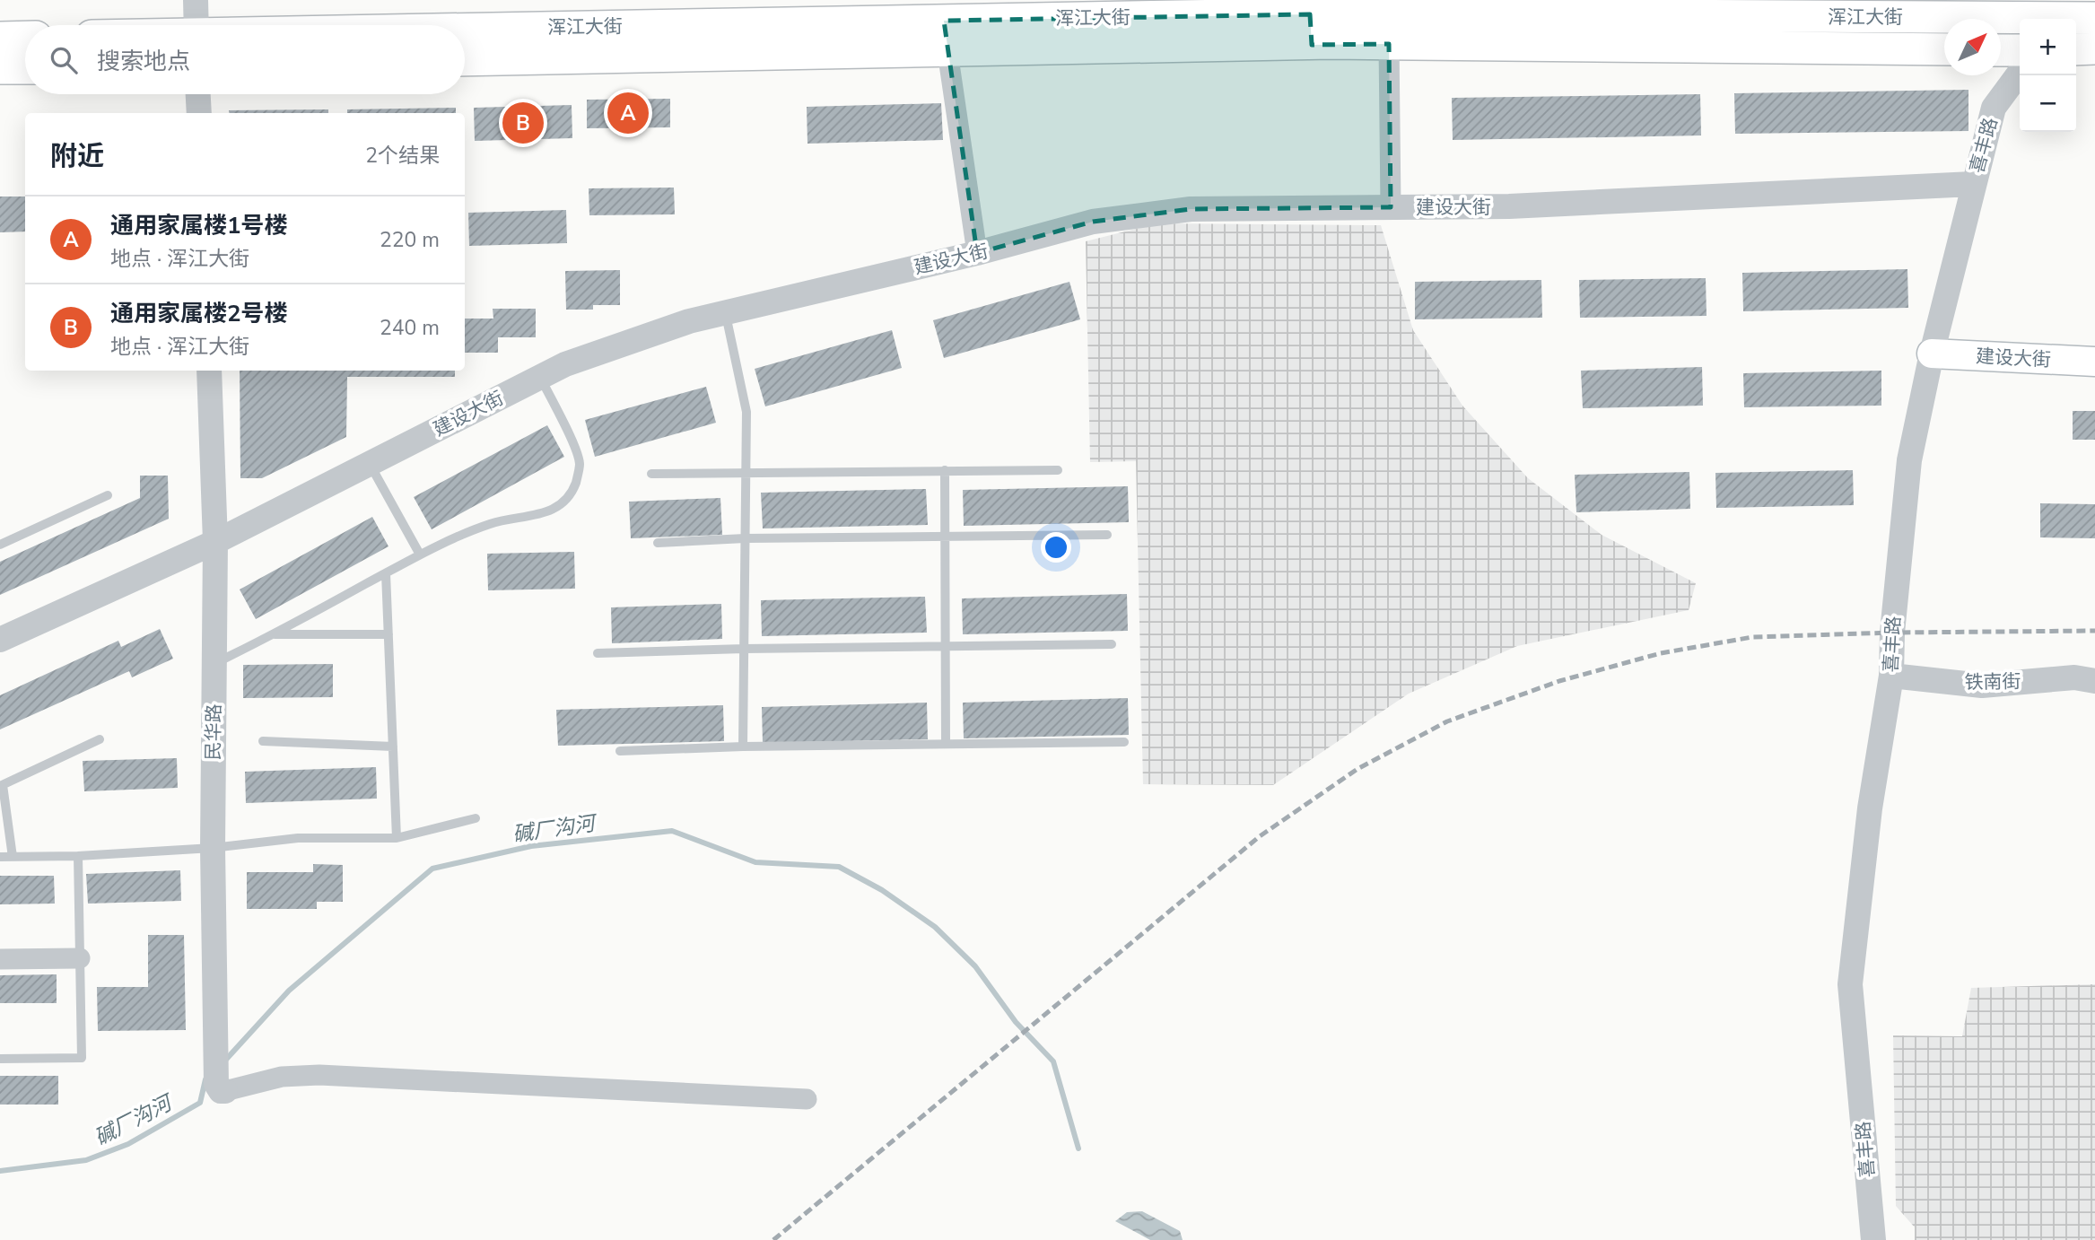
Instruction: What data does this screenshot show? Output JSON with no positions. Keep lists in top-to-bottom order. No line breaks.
{"streets":{"main road":["浑江大街","建设大街"],"street":["喜丰路","铁南街","民华路"]},"crossings":[["喜丰路","建设大街"],["喜丰路","铁南街"],["建设大街","民华路"]],"water":["碱厂沟河"],"north":"top right","page":{"map_buttons":["+","−"],"search":"搜索地点","pins":["A","B"],"heading":["附近","2个结果"],"list":[{"mark":"A","name":"通用家属楼1号楼","note":"地点 · 浑江大街","value":"220 m"},{"mark":"B","name":"通用家属楼2号楼","note":"地点 · 浑江大街","value":"240 m"}]}}
